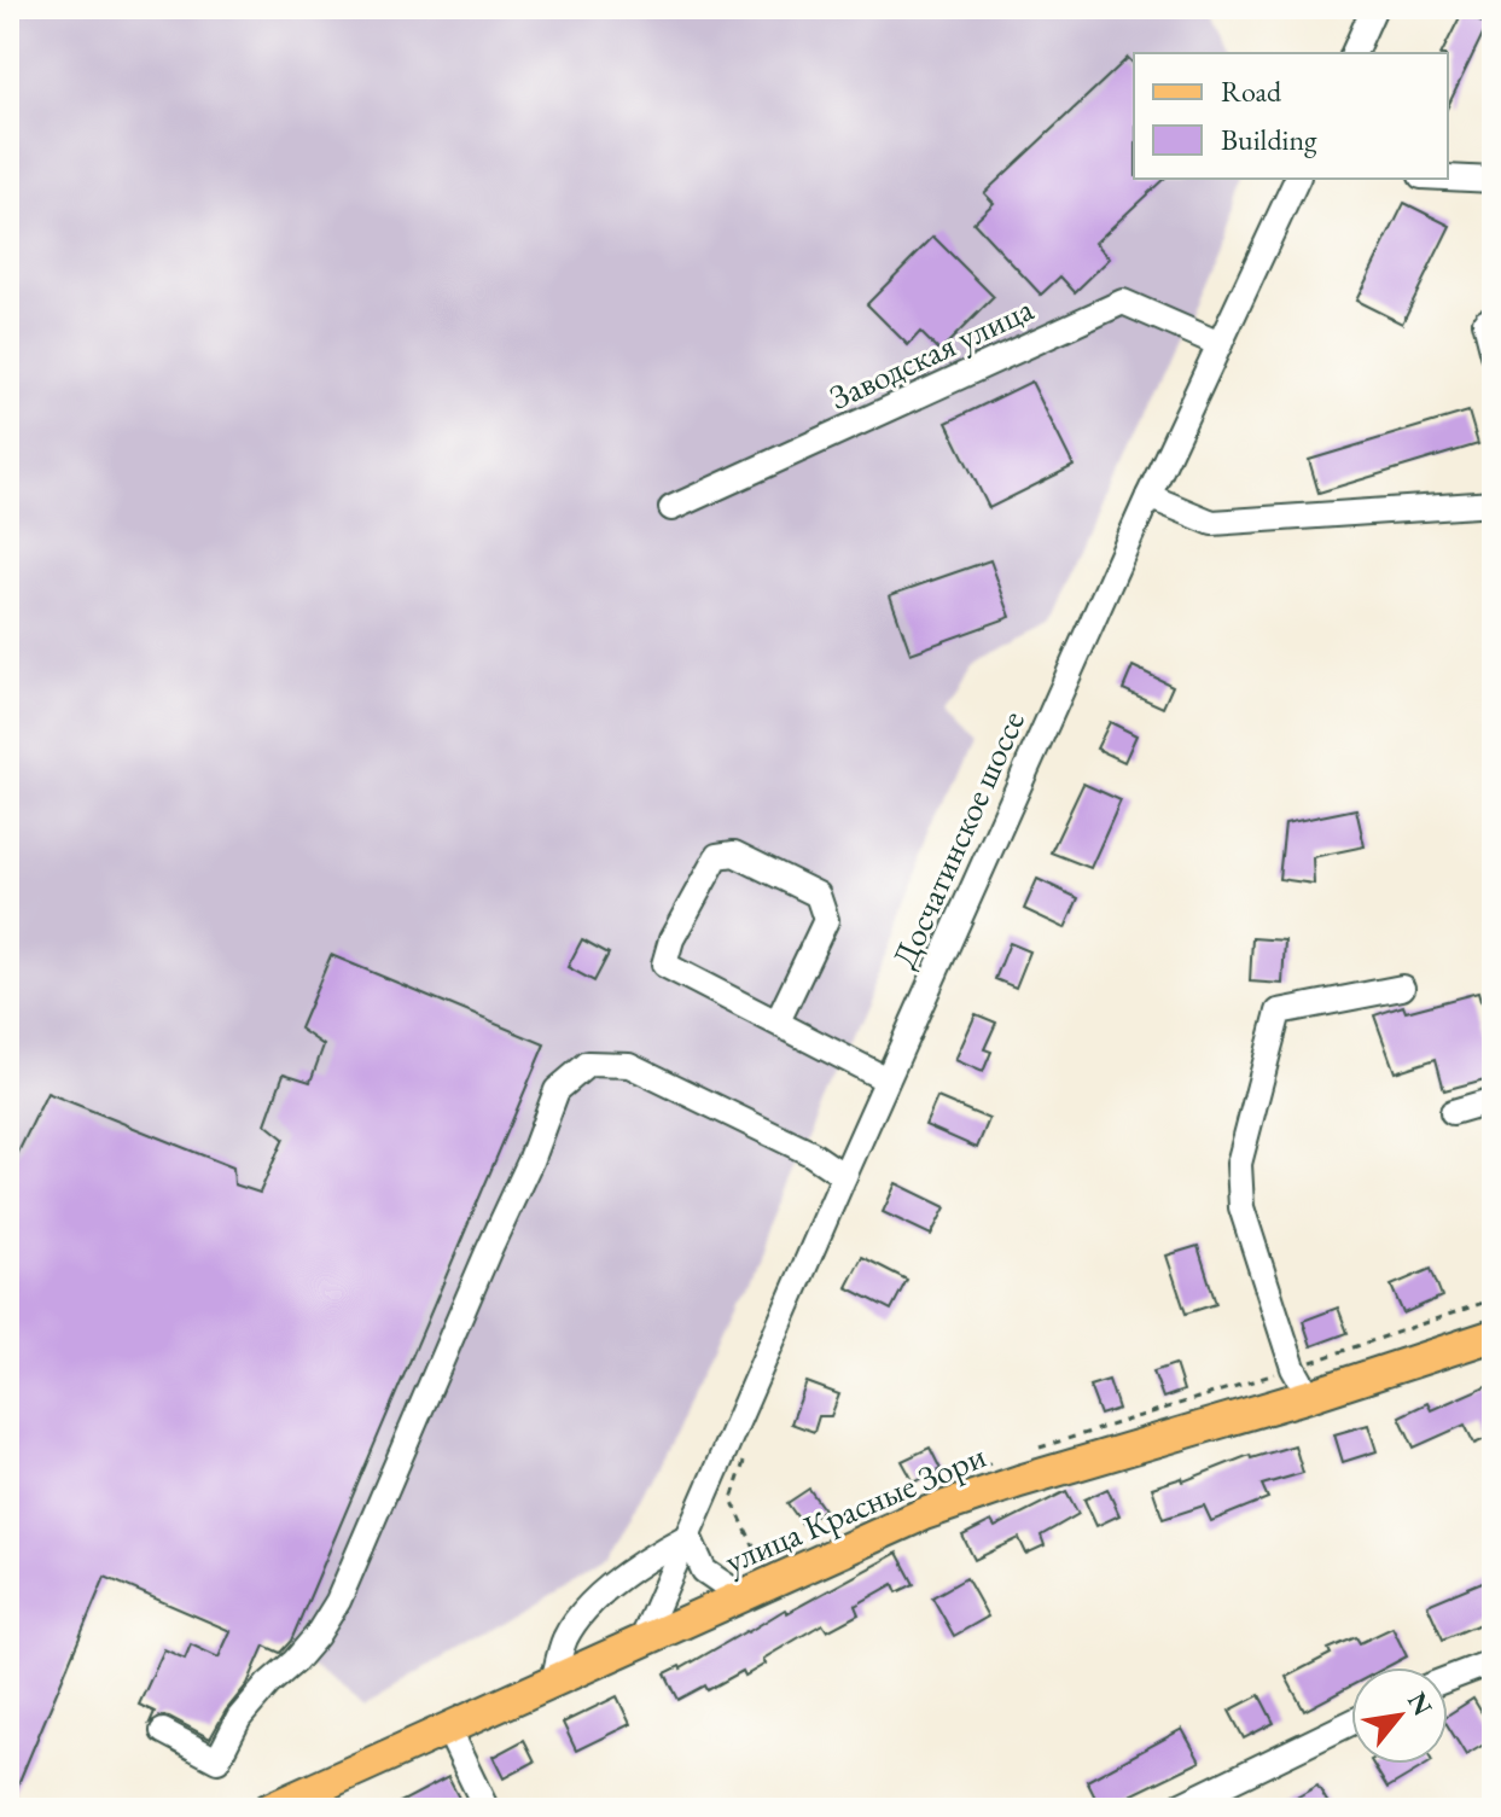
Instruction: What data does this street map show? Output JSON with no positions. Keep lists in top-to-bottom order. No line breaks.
{"streets":{"main road":["улица Красные Зори"],"street":["Заводская улица","Досчатинское шоссе"]},"crossings":[["Заводская улица","Досчатинское шоссе"],["Досчатинское шоссе","улица Красные Зори"]],"legend":["Road","Building"],"north":"top right"}
